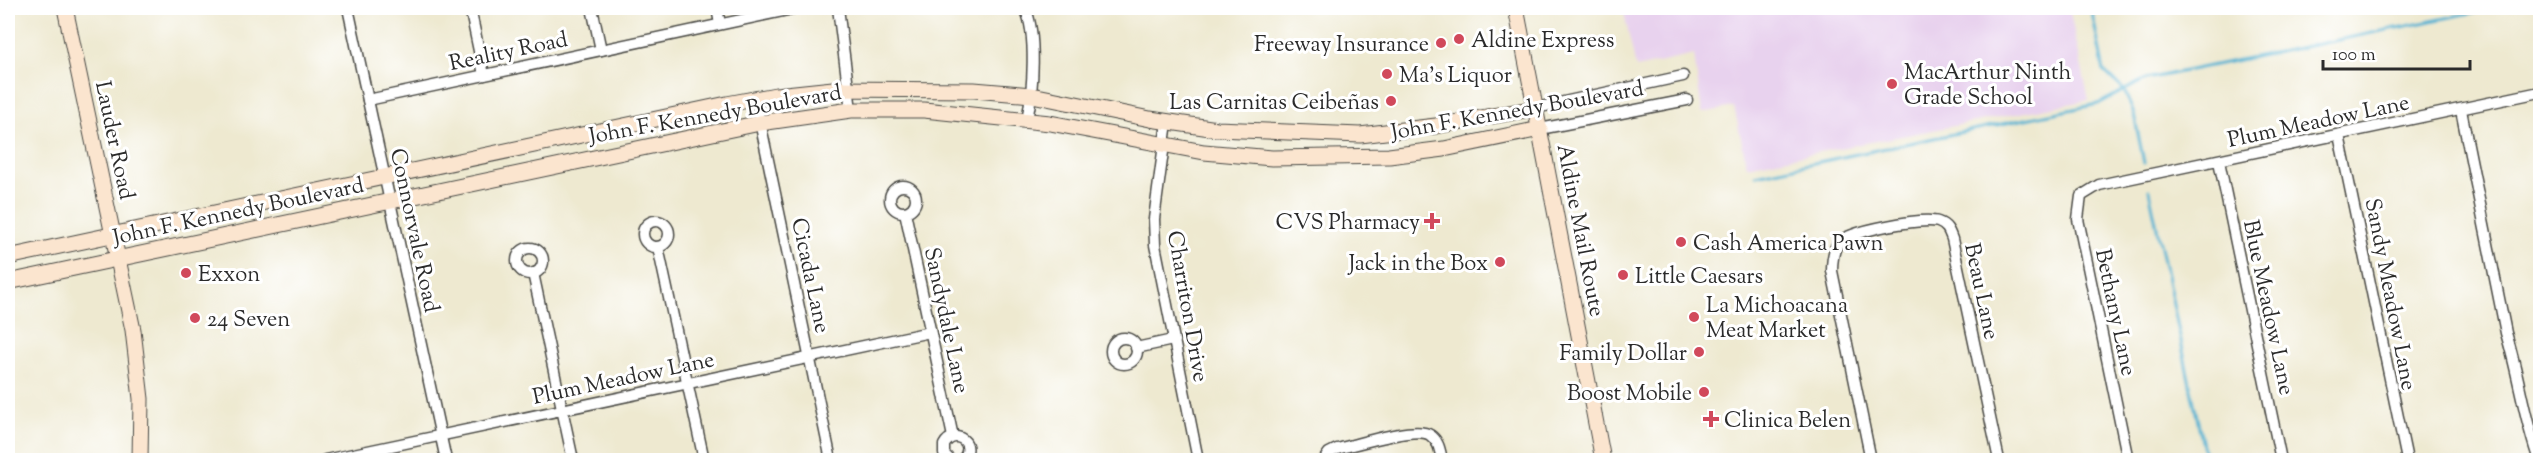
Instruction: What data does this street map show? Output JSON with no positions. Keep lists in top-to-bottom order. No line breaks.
{"streets":{"main road":["John F. Kennedy Boulevard","Lauder Road","Aldine Mail Route"],"street":["Reality Road","Plum Meadow Lane","Connorvale Road","Cicada Lane","Beau Lane","Sandy Meadow Lane","Charriton Drive","Blue Meadow Lane","Bethany Lane","Sandydale Lane"]},"crossings":[["Reality Road","Connorvale Road"],["John F. Kennedy Boulevard","Lauder Road"],["John F. Kennedy Boulevard","Connorvale Road"],["John F. Kennedy Boulevard","Aldine Mail Route"],["John F. Kennedy Boulevard","Cicada Lane"],["John F. Kennedy Boulevard","Charriton Drive"],["Plum Meadow Lane","Connorvale Road"],["Plum Meadow Lane","Cicada Lane"],["Plum Meadow Lane","Sandy Meadow Lane"],["Plum Meadow Lane","Blue Meadow Lane"],["Plum Meadow Lane","Bethany Lane"],["Plum Meadow Lane","Sandydale Lane"]],"places":{"other":["Aldine Express","Freeway Insurance","Ma's Liquor","MacArthur Ninth Grade School","Las Carnitas Ceibeñas","Cash America Pawn","Jack in the Box","Exxon","Little Caesars","La Michoacana Meat Market","24 Seven","Family Dollar","Boost Mobile"],"health":["CVS Pharmacy","Clinica Belen"]},"scale_bar":"100 m"}
